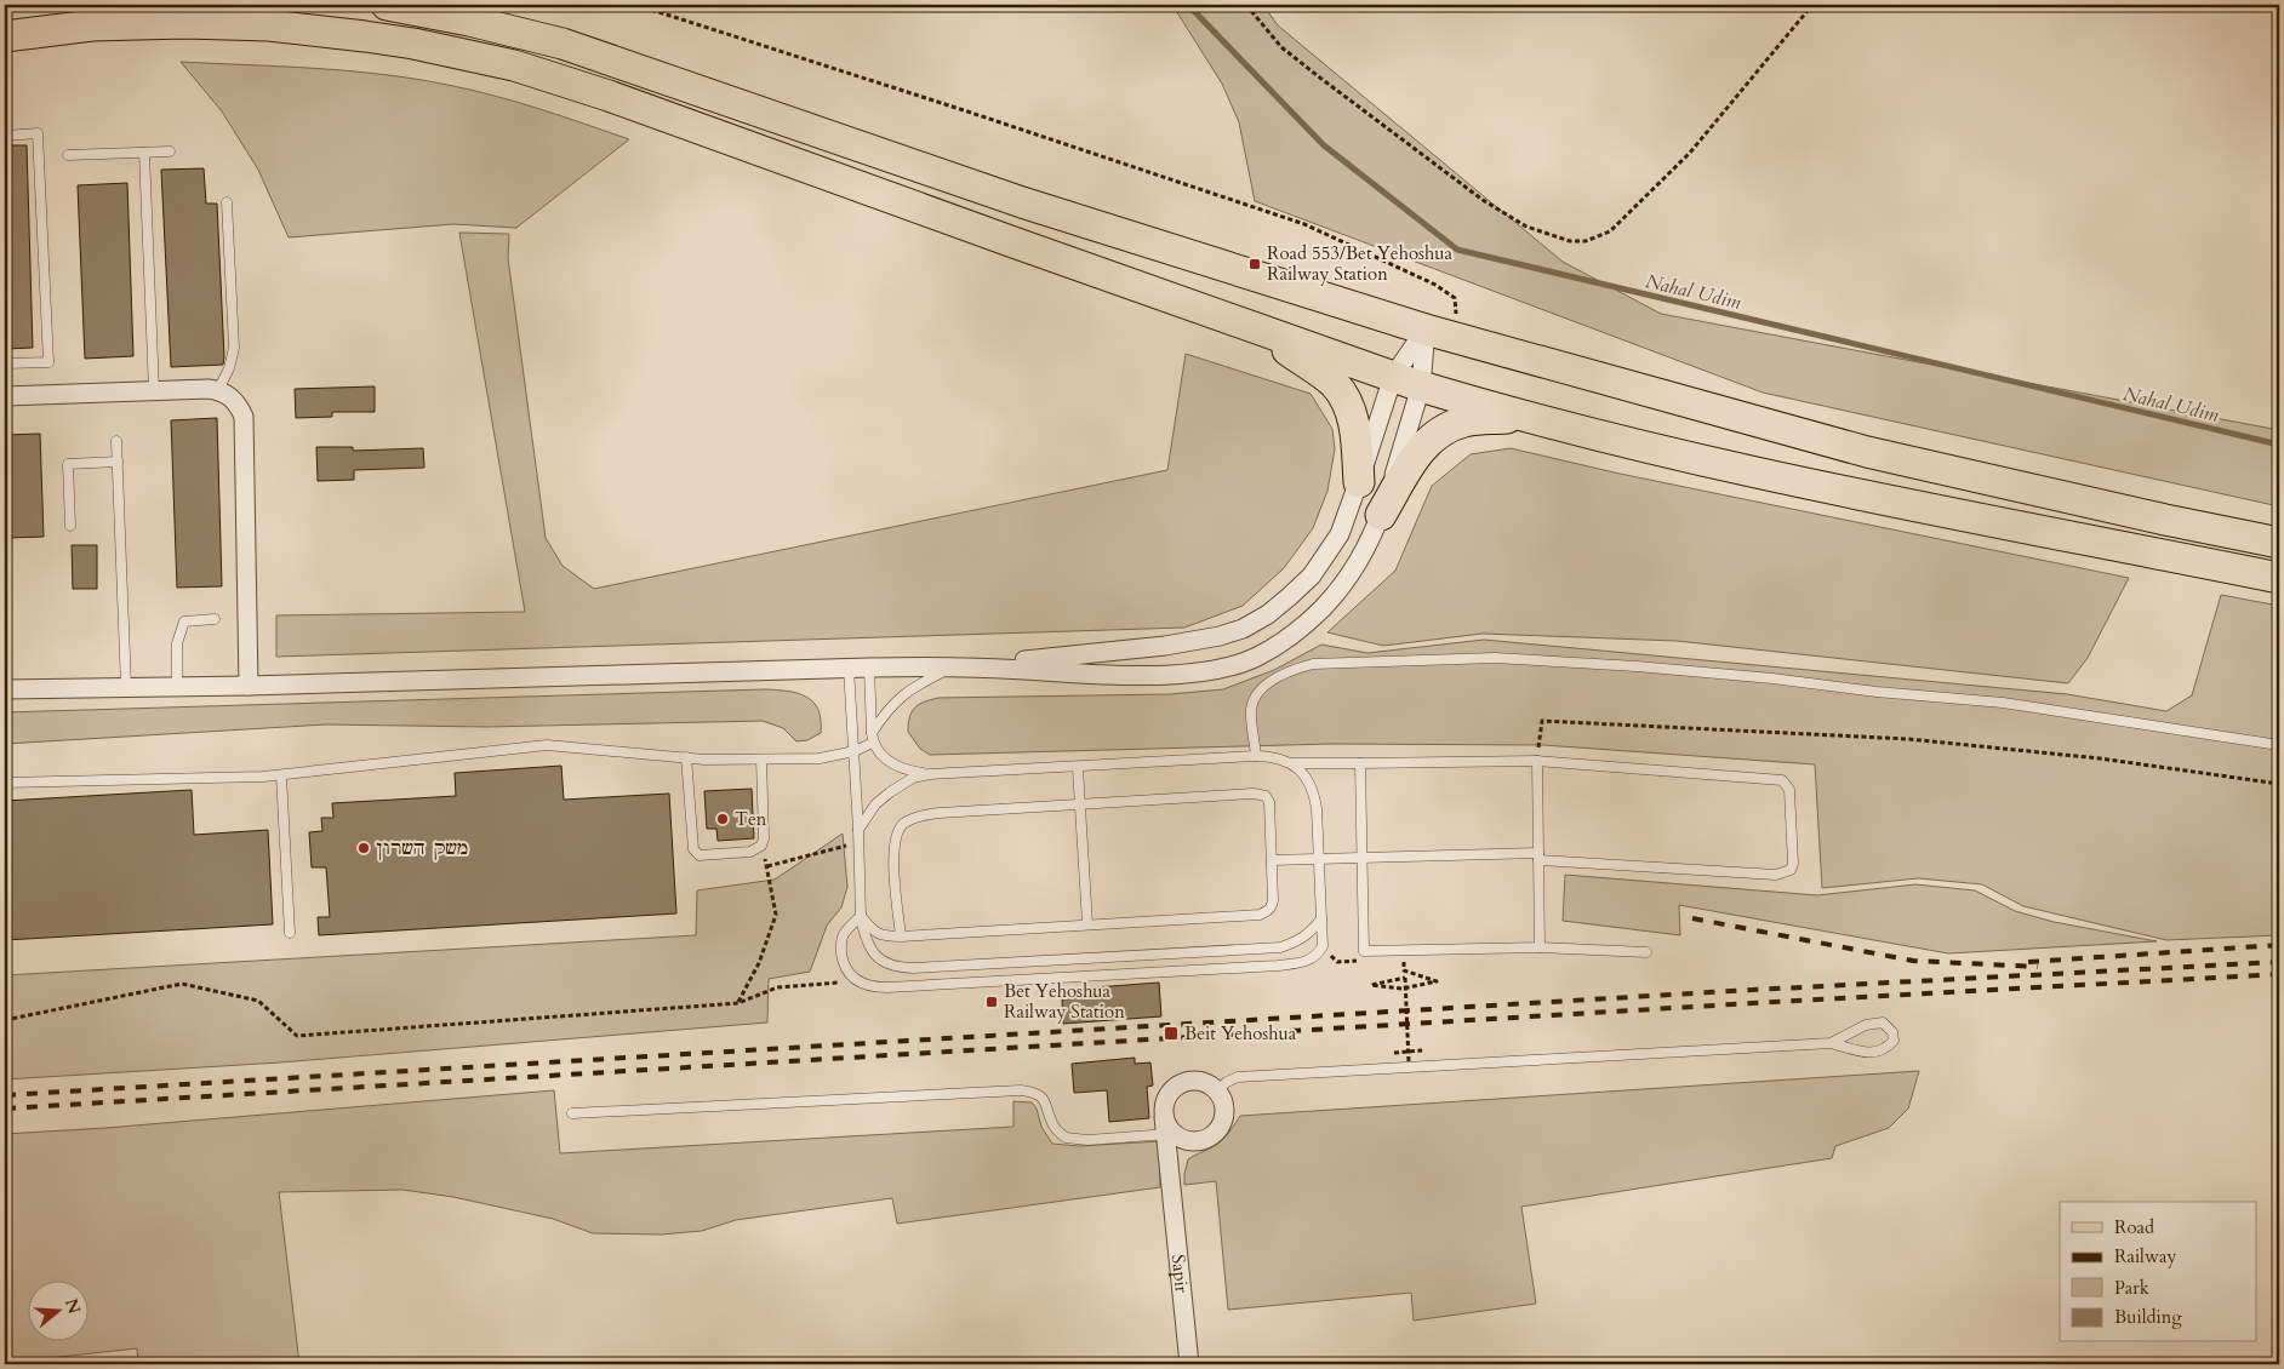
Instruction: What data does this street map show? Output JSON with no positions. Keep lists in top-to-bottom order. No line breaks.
{"streets":{"street":["Sapir"]},"water":["Nahal Udim"],"places":{"transit":["Road 553/Bet Yehoshua Railway Station","Bet Yehoshua Railway Station","Beit Yehoshua"],"other":["Ten","משק השרון"]},"legend":["Road","Railway","Park","Building"],"north":"right"}
